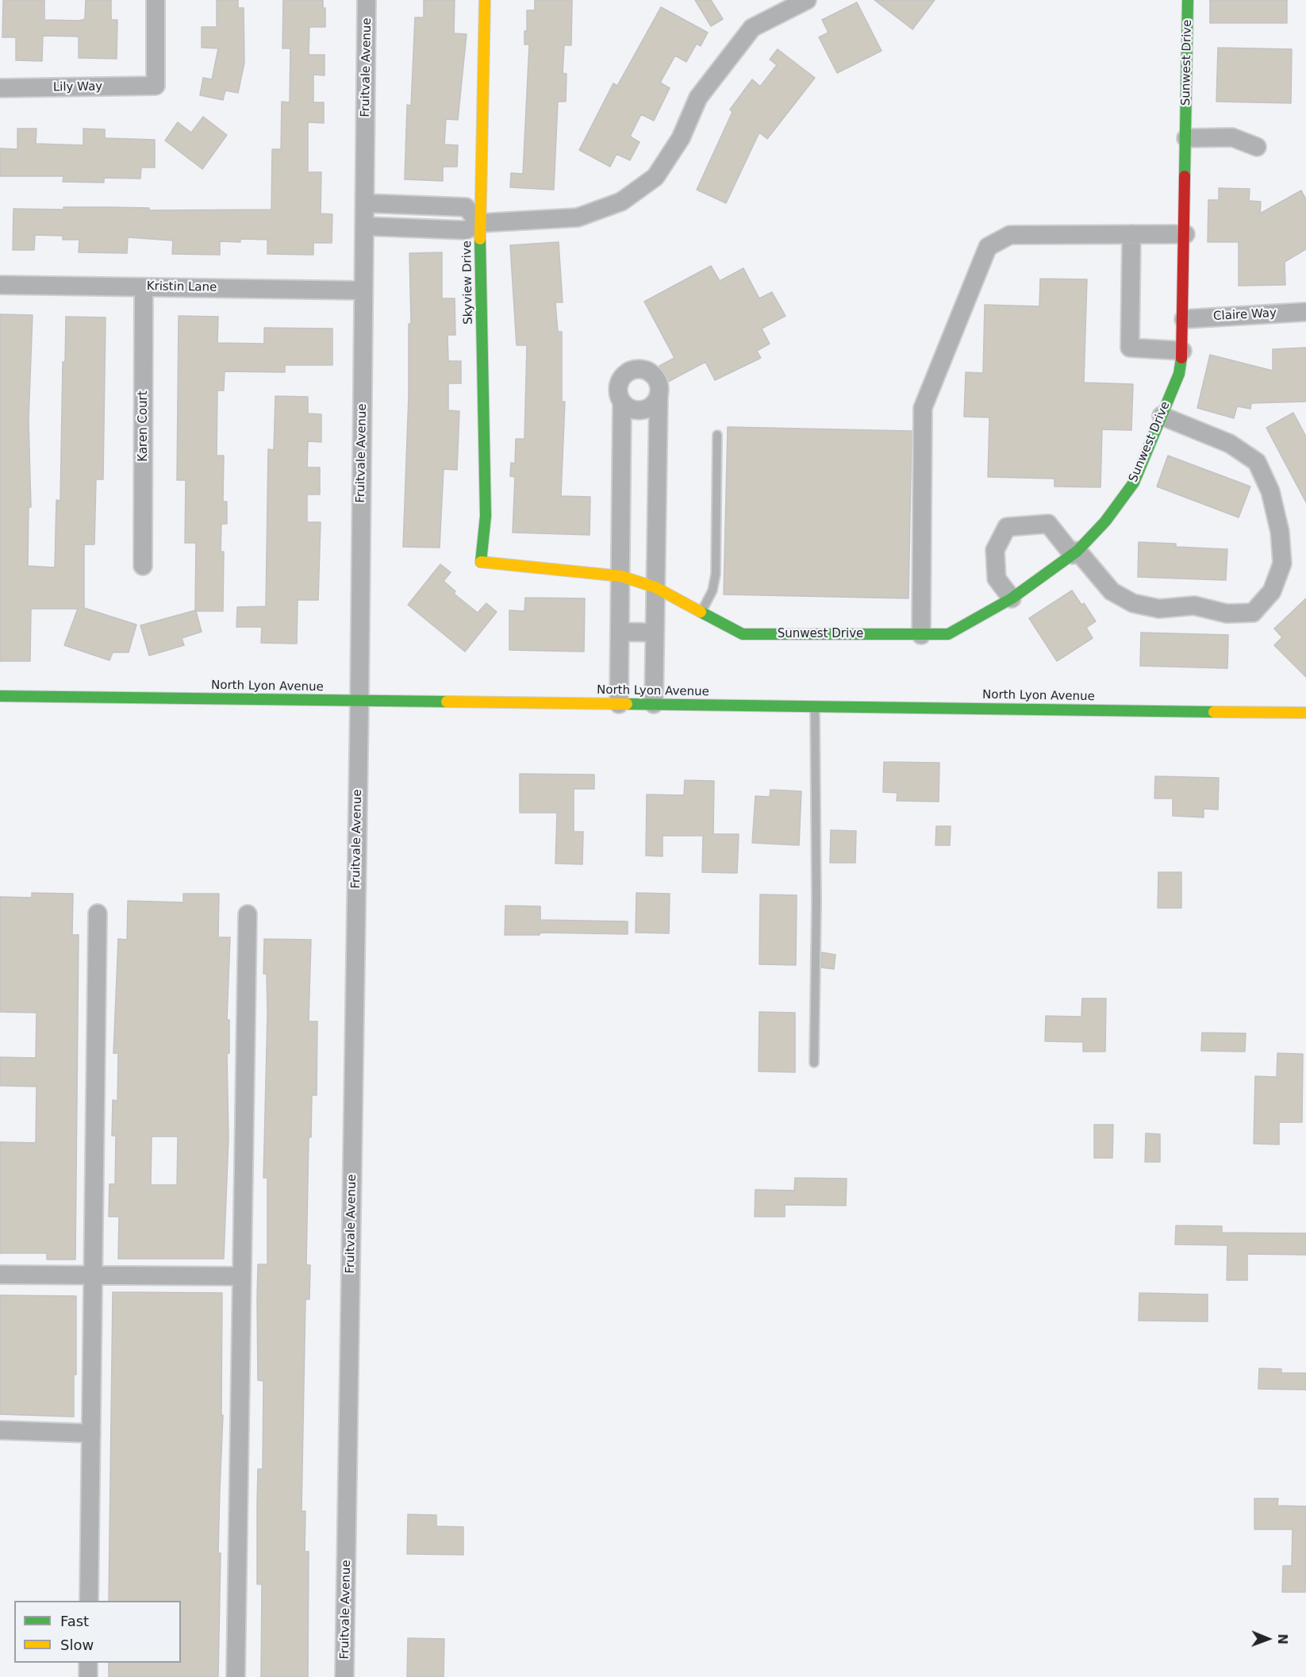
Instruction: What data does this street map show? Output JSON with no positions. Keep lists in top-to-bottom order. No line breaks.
{"streets":{"street":["Sunwest Drive","Fruitvale Avenue","Lily Way","Skyview Drive","Kristin Lane","Claire Way","Karen Court","North Lyon Avenue"]},"crossings":[["Sunwest Drive","Skyview Drive"],["Sunwest Drive","Claire Way"],["Fruitvale Avenue","Kristin Lane"],["Fruitvale Avenue","North Lyon Avenue"],["Kristin Lane","Karen Court"]],"legend":["Fast","Slow"],"north":"right"}
